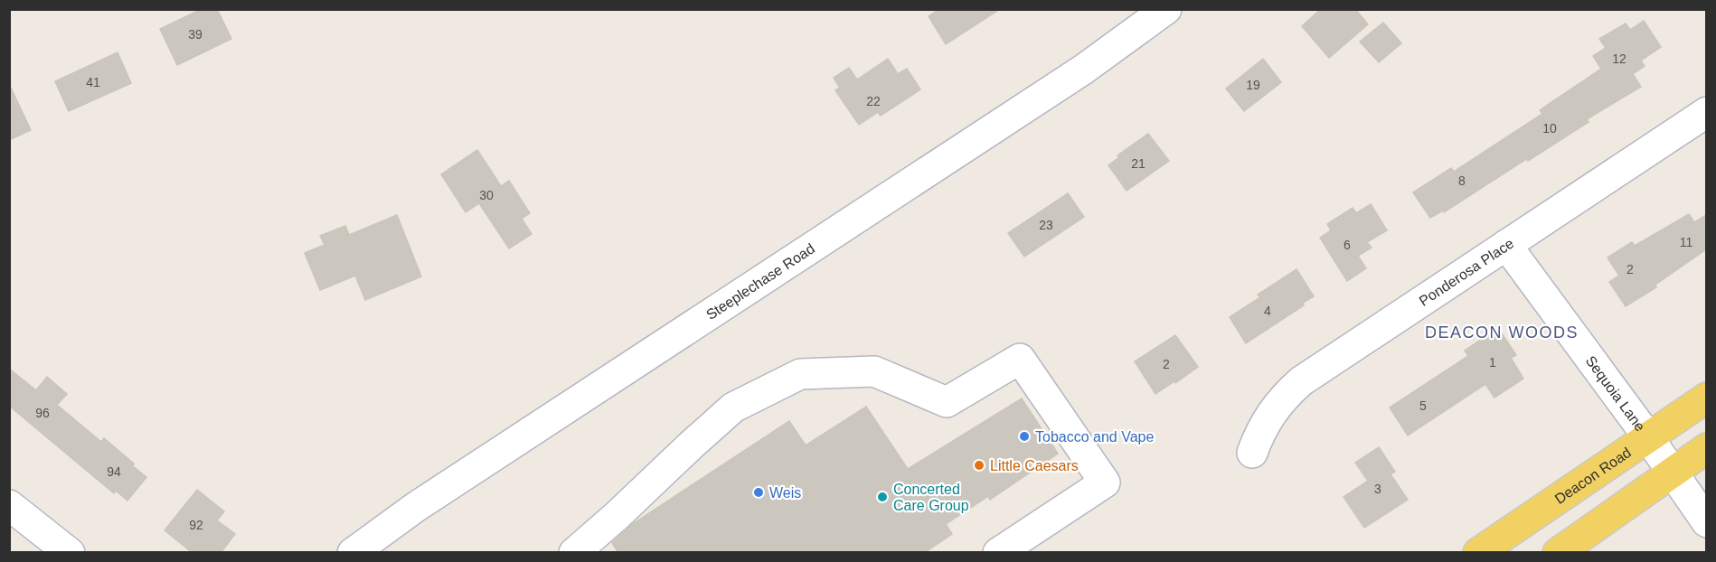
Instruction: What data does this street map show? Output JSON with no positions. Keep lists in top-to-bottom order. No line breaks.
{"streets":{"main road":["Deacon Road"],"street":["Ponderosa Place","Steeplechase Road","Sequoia Lane"]},"crossings":[["Ponderosa Place","Sequoia Lane"],["Sequoia Lane","Deacon Road"]],"districts":["DEACON WOODS"],"places":["Tobacco and Vape","Little Caesars","Weis","Concerted Care Group"],"house_numbers":["39","12","41","19","22","10","21","8","30","23","11","6","2","4","1","2","5","96","94","3","92"]}
